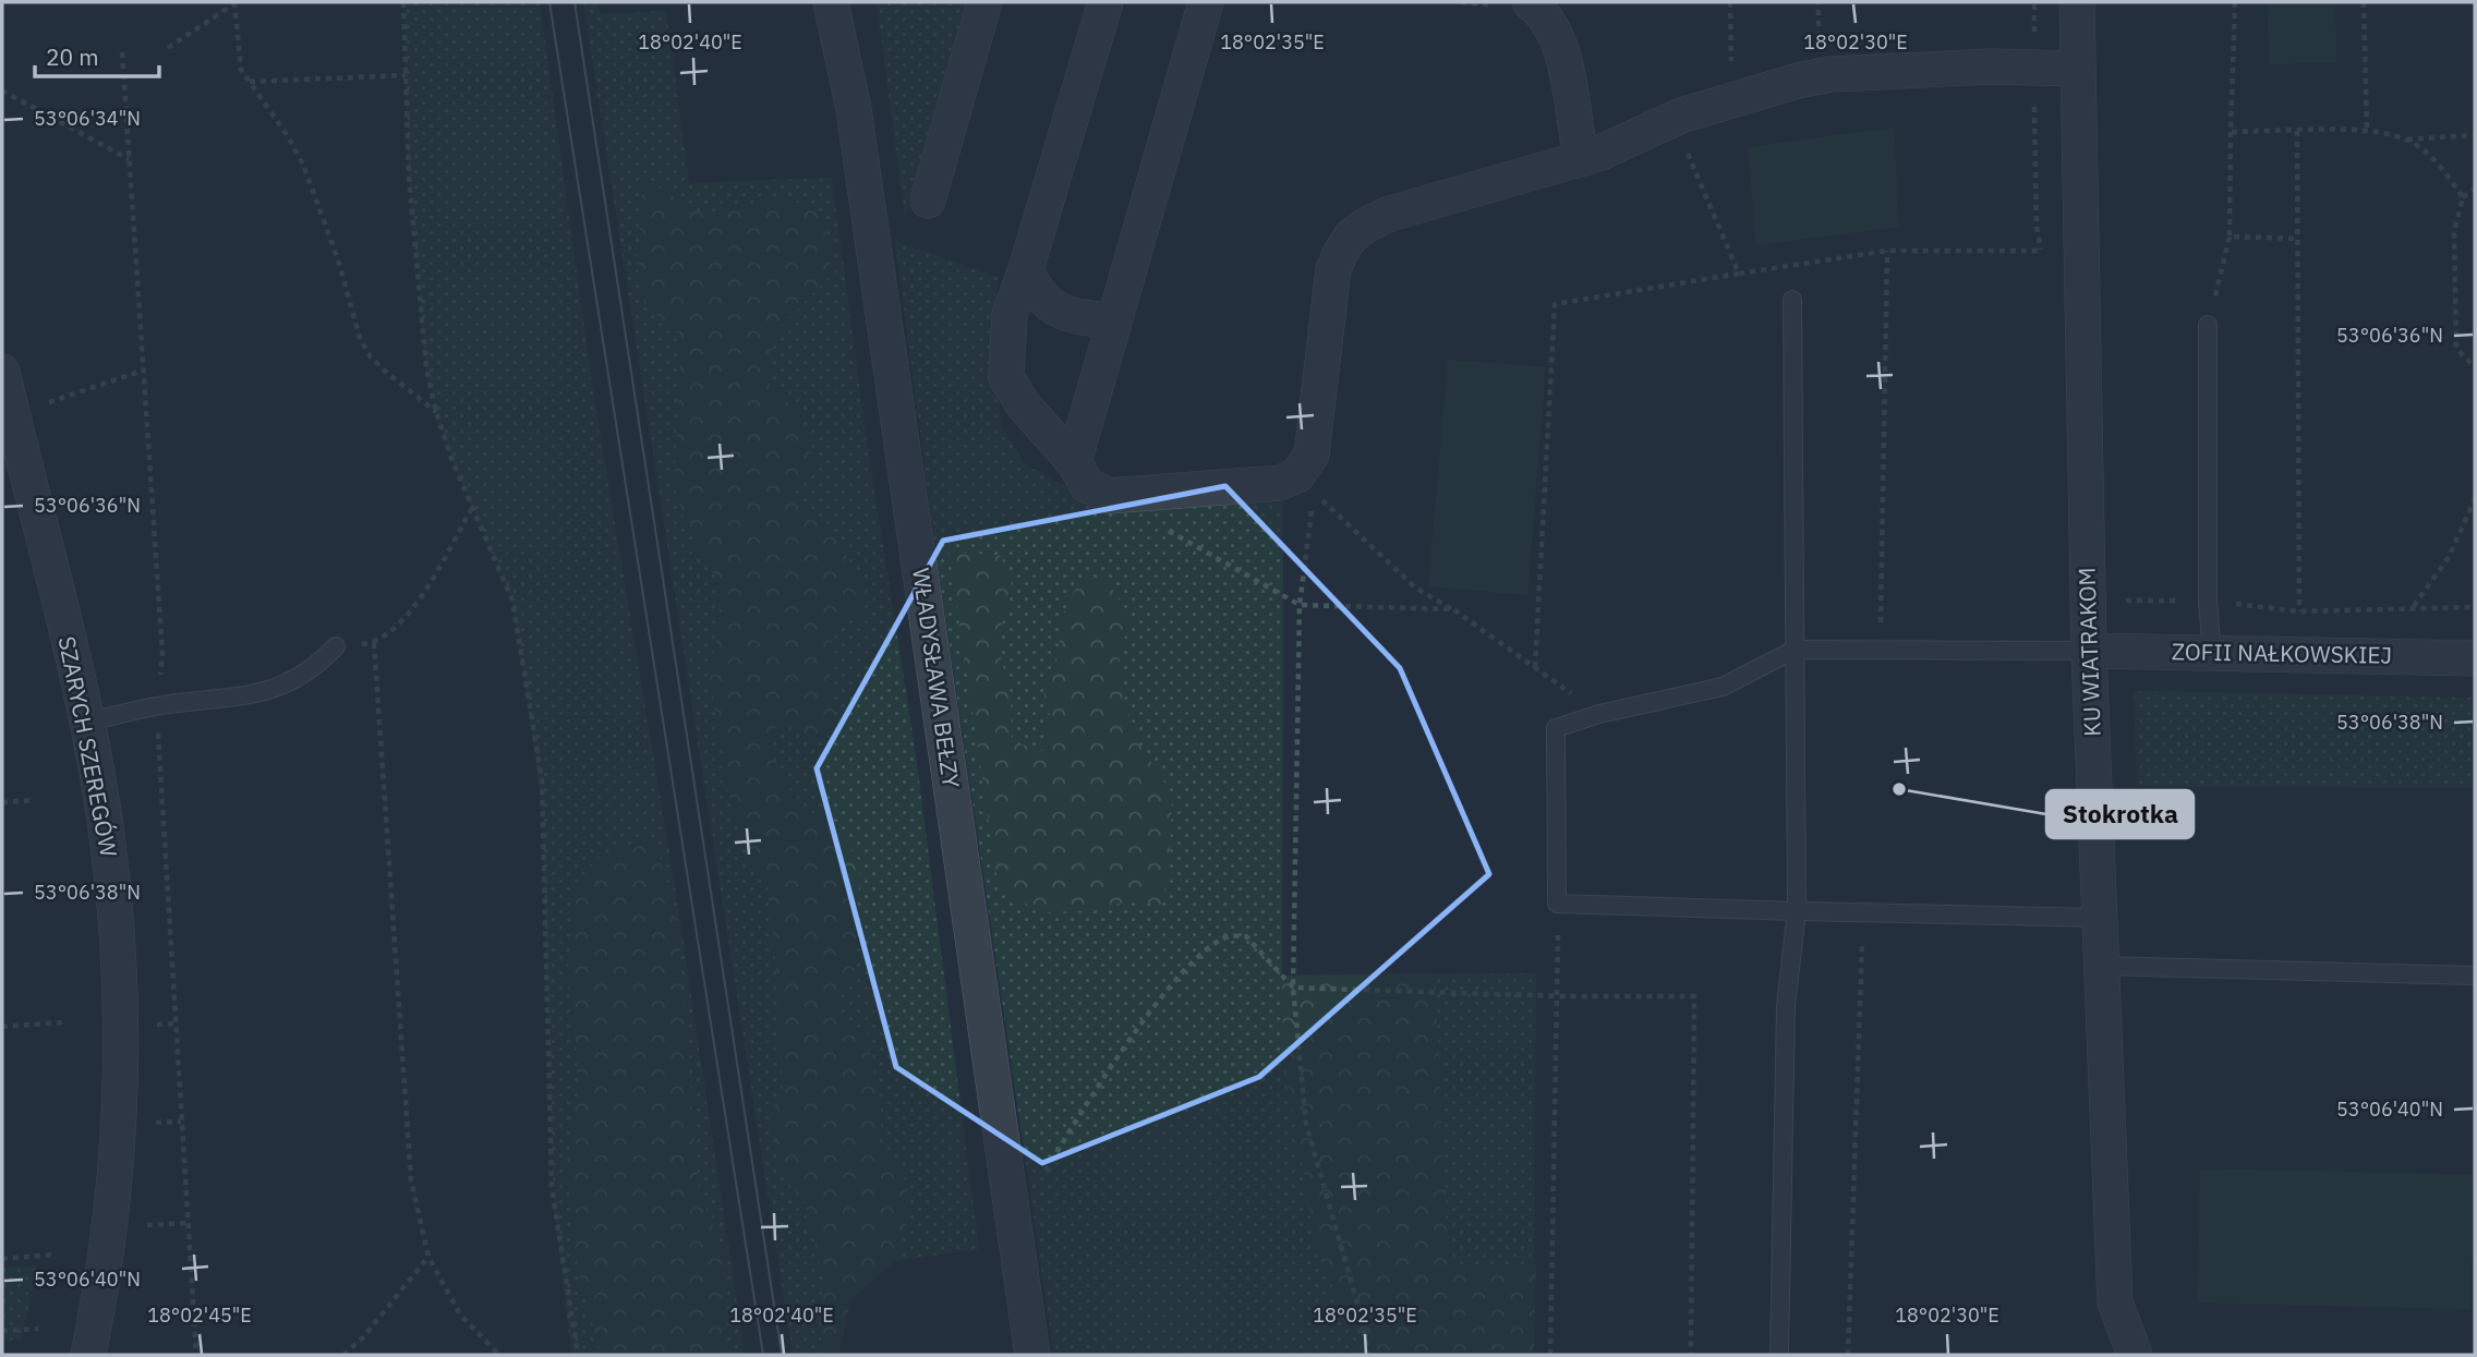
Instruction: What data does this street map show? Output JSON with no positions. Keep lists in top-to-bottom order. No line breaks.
{"streets":{"street":["KU WIATRAKOM","ZOFII NAŁKOWSKIEJ","WŁADYSŁAWA BEŁZY","SZARYCH SZEREGÓW"]},"crossings":[["KU WIATRAKOM","ZOFII NAŁKOWSKIEJ"]],"places":["Stokrotka"],"scale_bar":"20 m","coordinates":["18°02'40\"E","18°02'35\"E","18°02'30\"E","53°06'34\"N","53°06'36\"N","53°06'38\"N","53°06'40\"N","18°02'45\"E"]}
